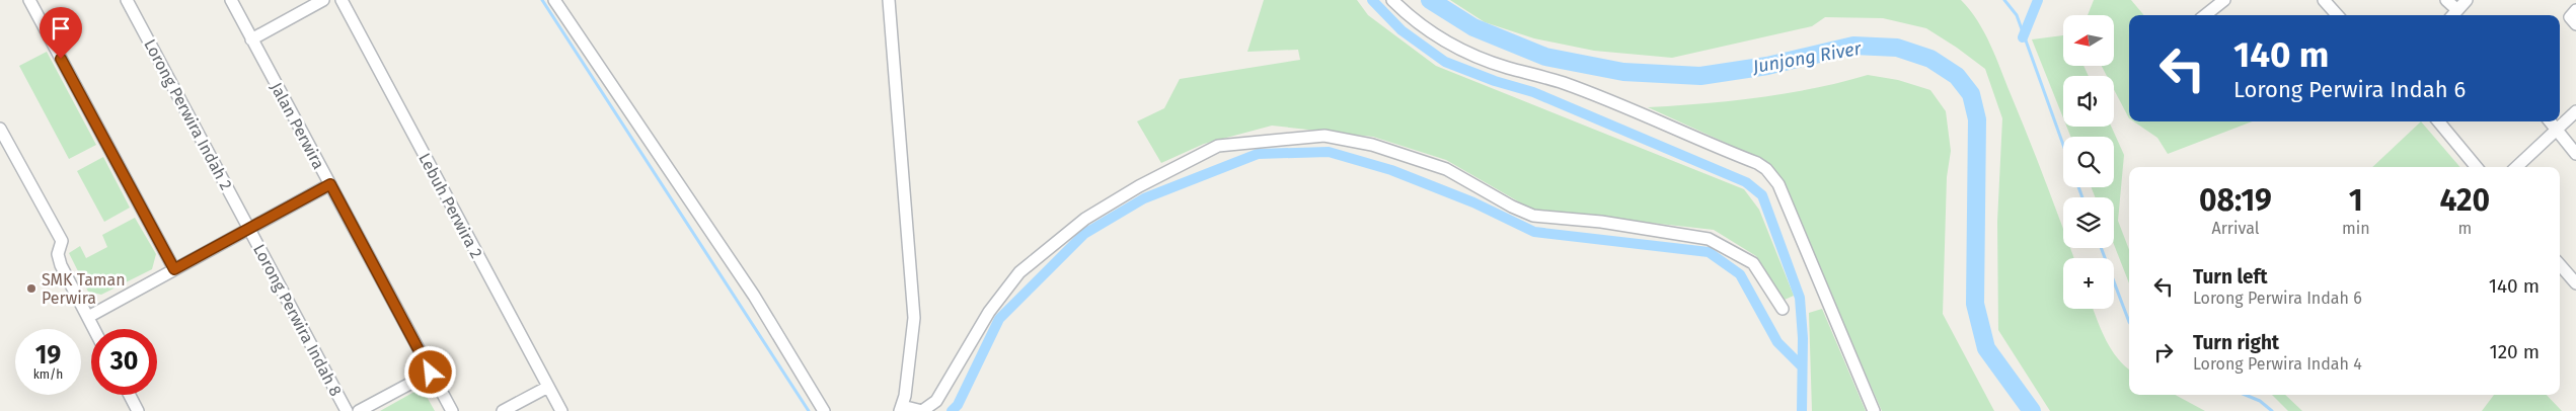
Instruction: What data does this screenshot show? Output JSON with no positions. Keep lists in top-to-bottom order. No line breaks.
{"streets":{"street":["Lorong Perwira Indah 2","Jalan Perwira","Lebuh Perwira 2","Lorong Perwira Indah 8"]},"crossings":[["Lorong Perwira Indah 2","Lorong Perwira Indah 8"]],"water":["Junjong River"],"places":["SMK Taman Perwira"],"north":"left","page":{"map_buttons":"+","turn":["140 m","Lorong Perwira Indah 6"],"eta":["08:19","Arrival","1","min","420","m"],"list":[{"name":"Turn left","note":"Lorong Perwira Indah 6","value":"140 m"},{"name":"Turn right","note":"Lorong Perwira Indah 4","value":"120 m"}],"speed":"19 km/h","limit":"30"}}
